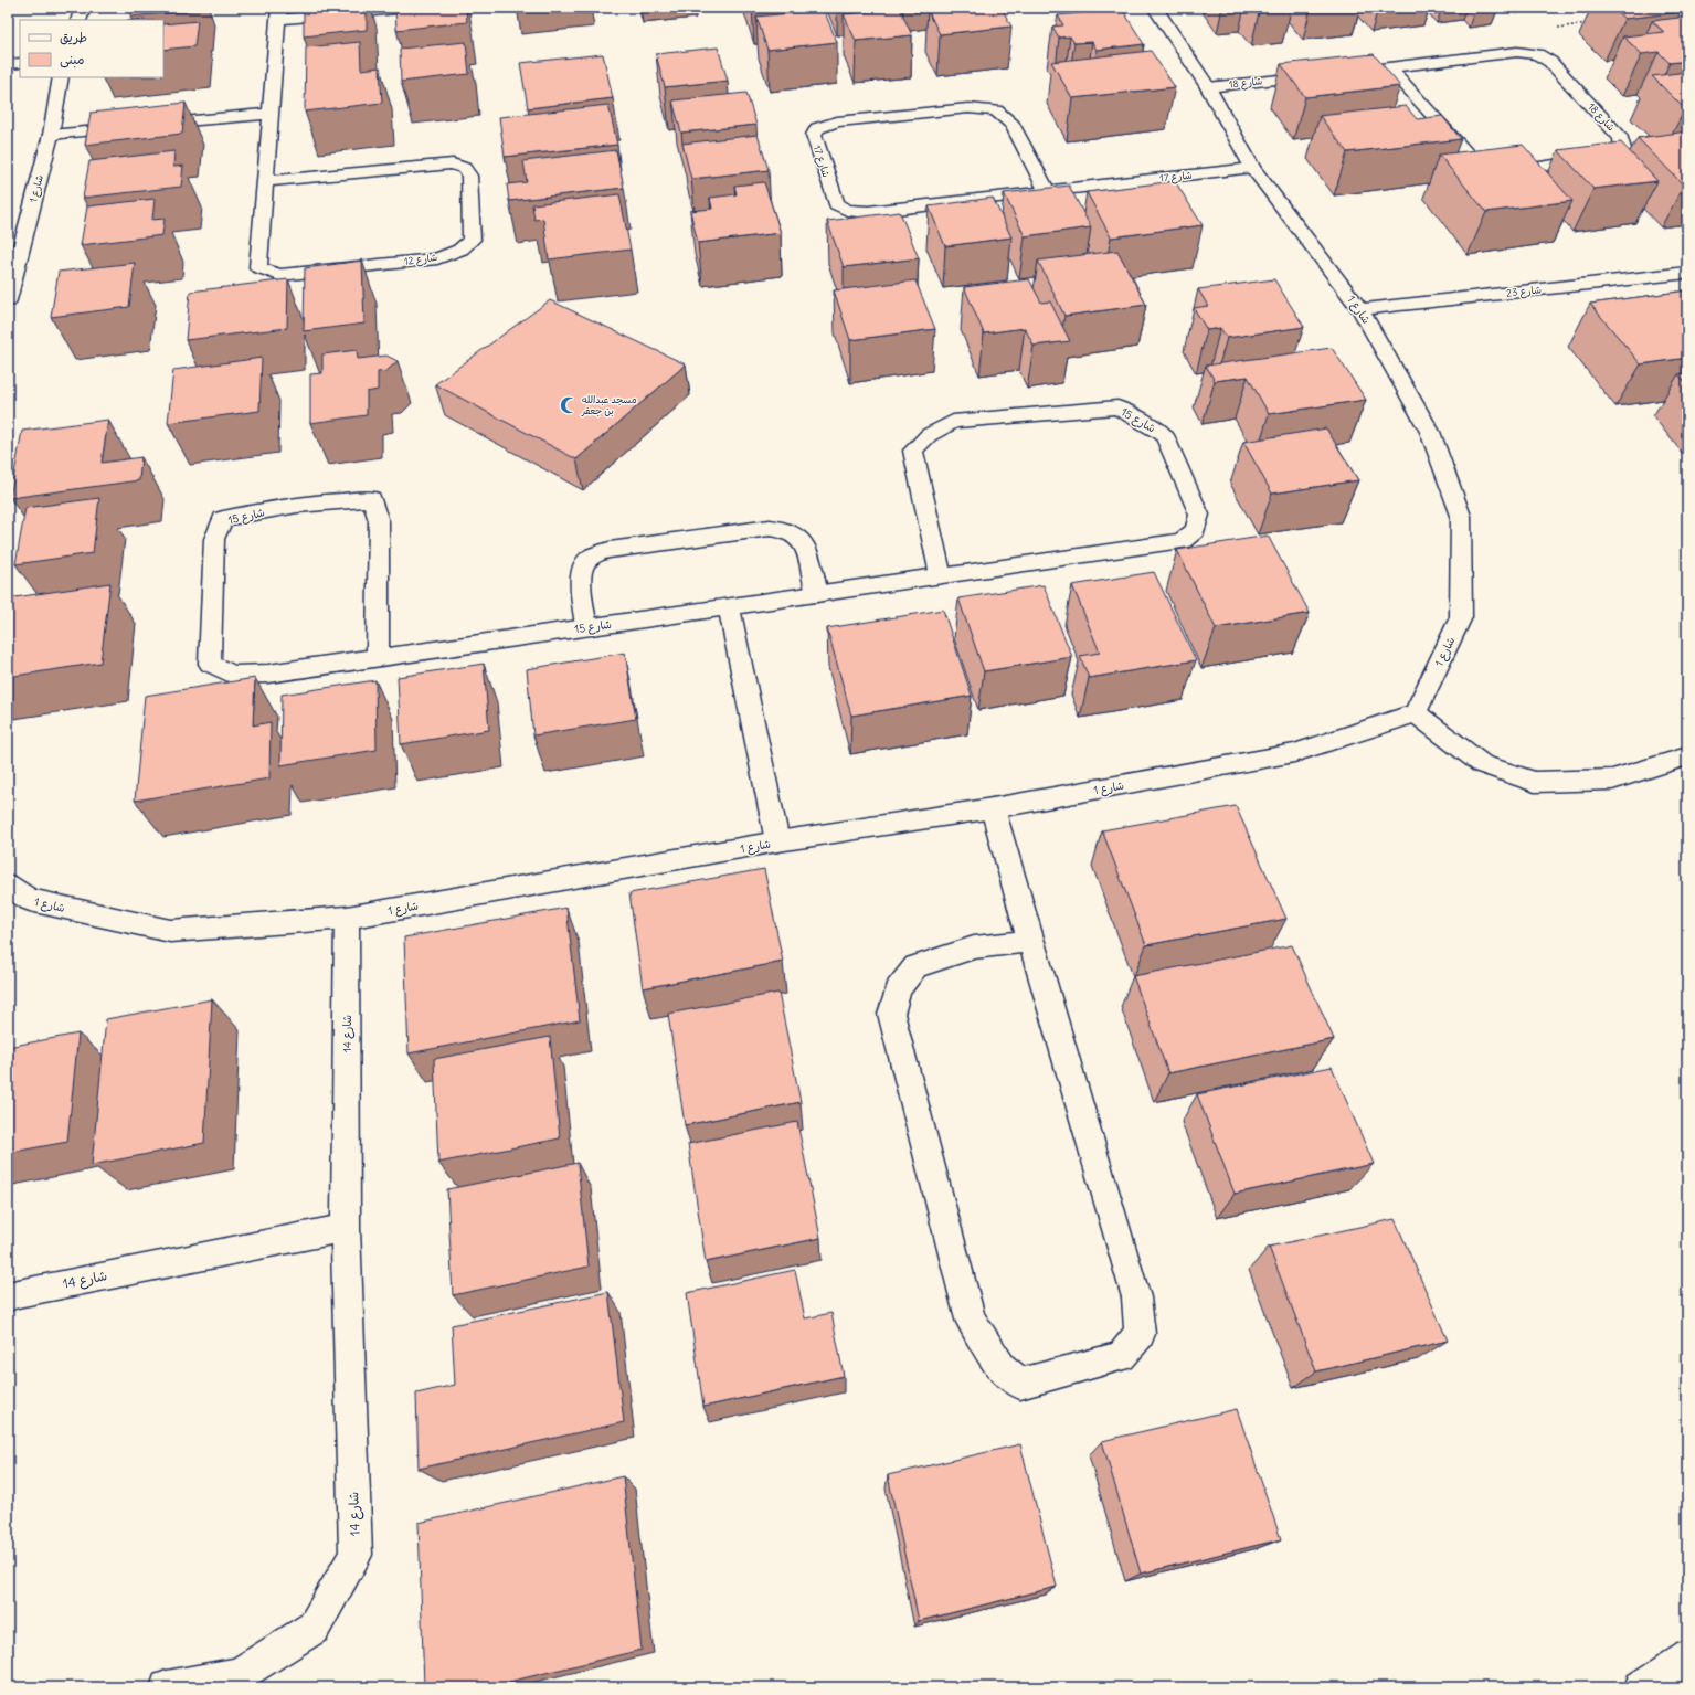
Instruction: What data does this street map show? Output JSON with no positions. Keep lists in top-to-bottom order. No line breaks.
{"streets":{"street":["شارع 18","شارع 17","شارع 1","شارع 12","شارع 23","شارع 15","شارع 14"]},"crossings":[["شارع 18","شارع 1"],["شارع 17","شارع 1"],["شارع 1","شارع 23"],["شارع 1","شارع 14"]],"places":{"mosque":["مسجد عبدالله بن جعفر"]},"legend":["طريق","مبنى"]}
